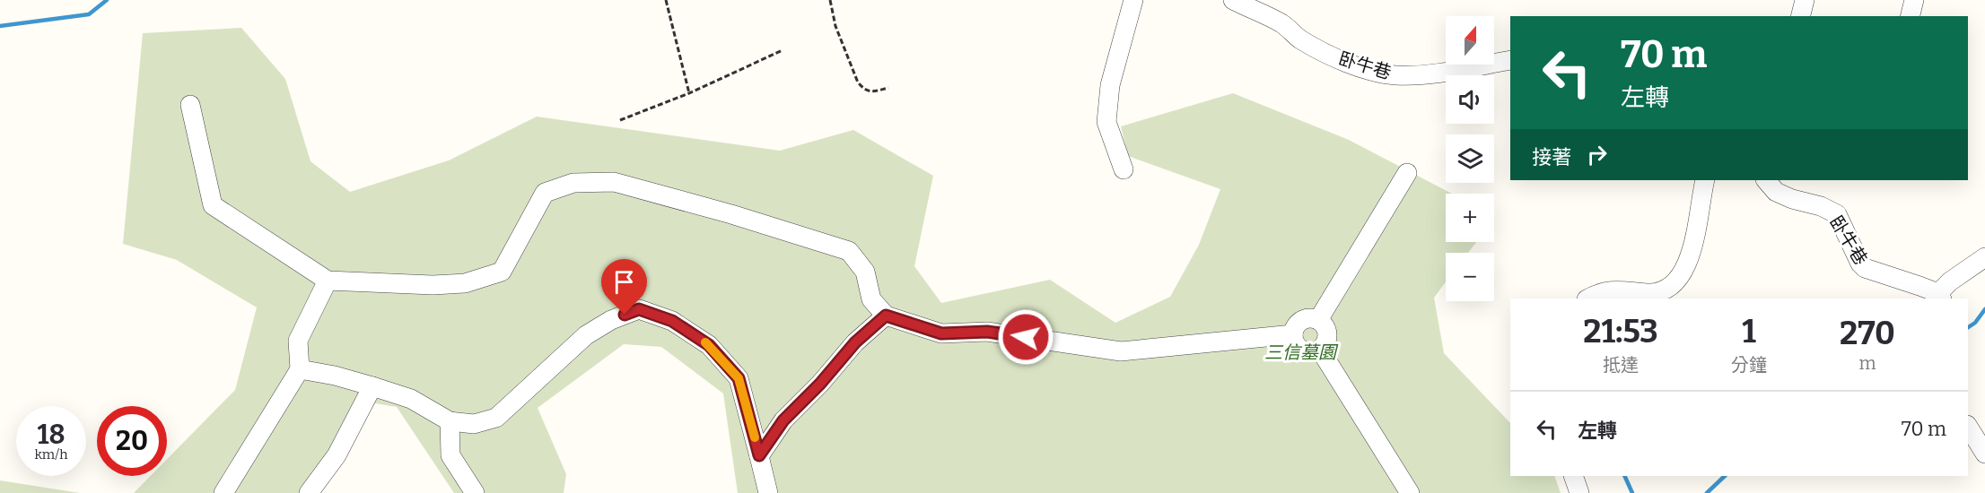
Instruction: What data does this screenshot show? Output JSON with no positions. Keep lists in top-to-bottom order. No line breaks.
{"streets":{"street":["卧牛巷"]},"parks":["三信墓園"],"north":"top","page":{"map_buttons":["+","−"],"turn":["70 m","左轉"],"then":"接著","eta":["21:53","抵達","1","分鐘","270","m"],"list":[{"name":"左轉","value":"70 m"}],"speed":"18 km/h","limit":"20"}}
